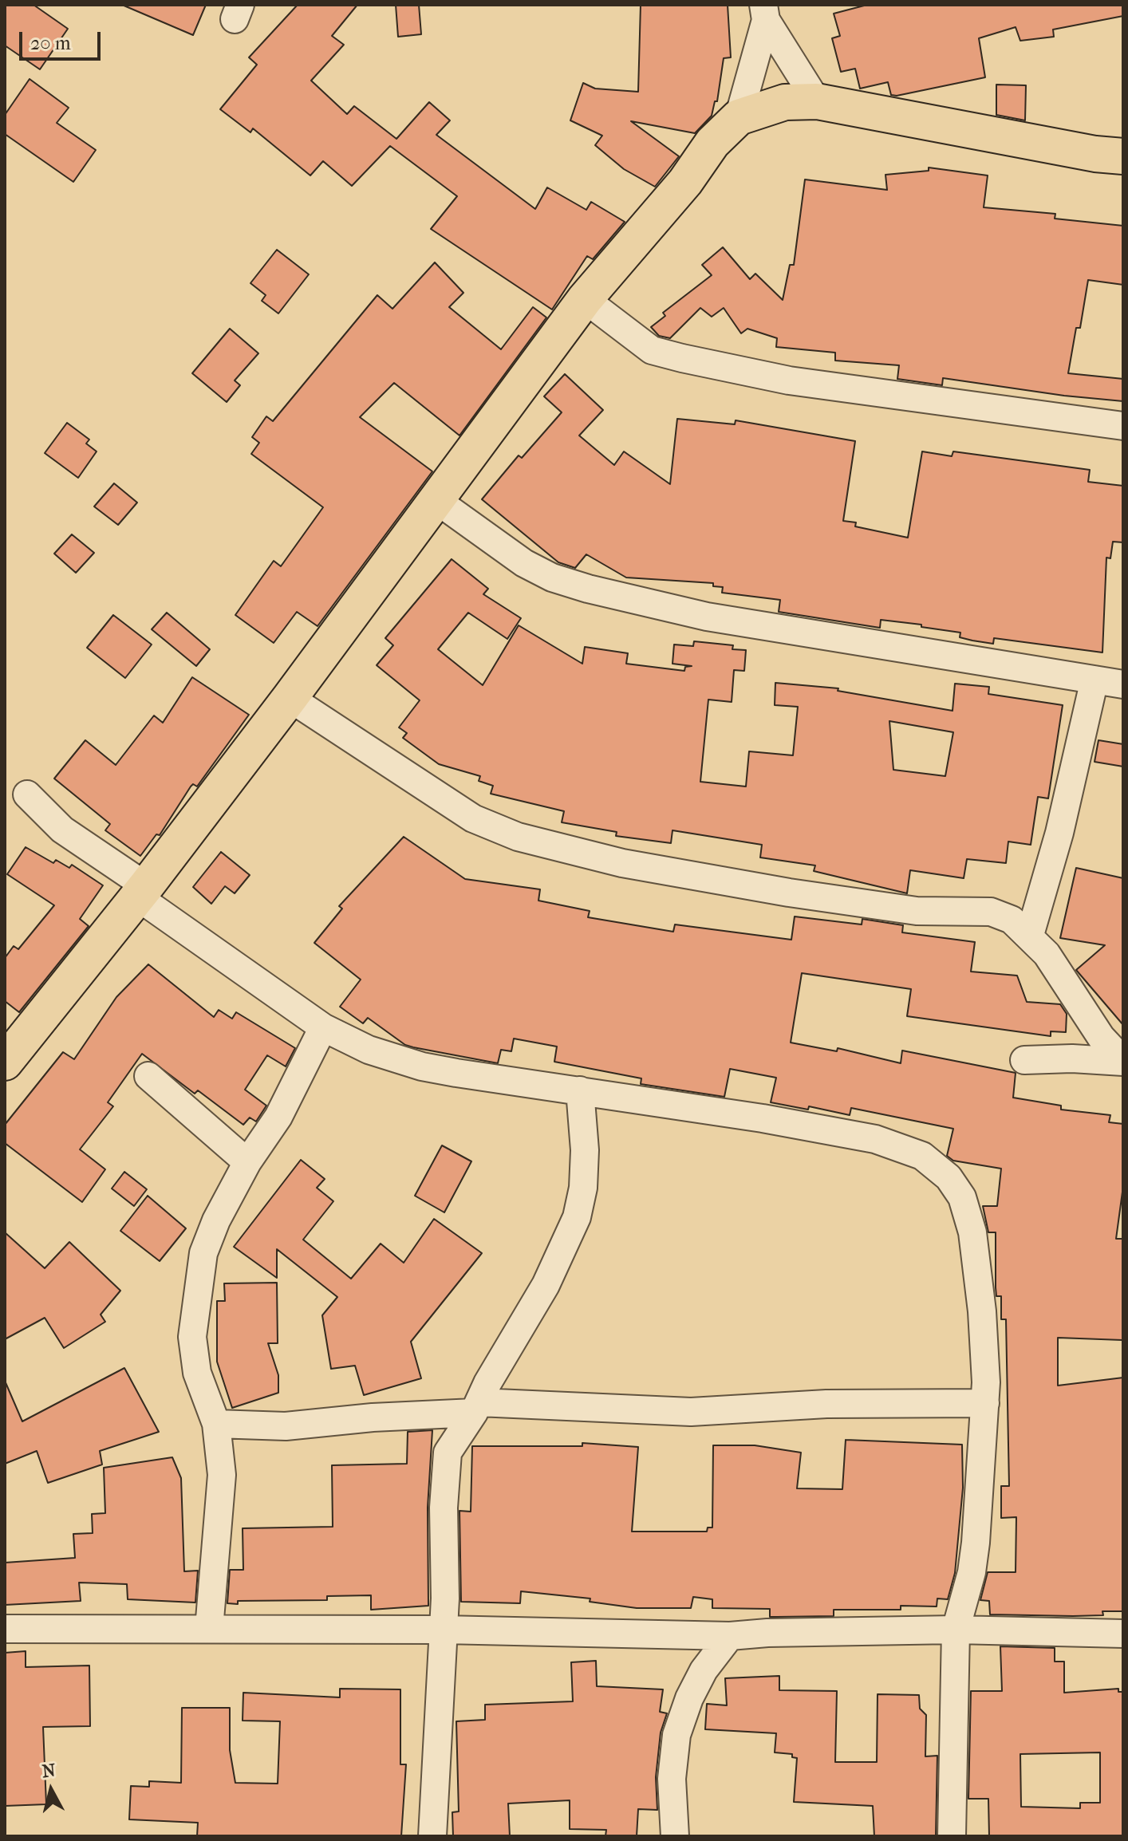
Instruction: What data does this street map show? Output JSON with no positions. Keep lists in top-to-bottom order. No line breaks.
{"scale_bar":"20 m","north":"top"}
